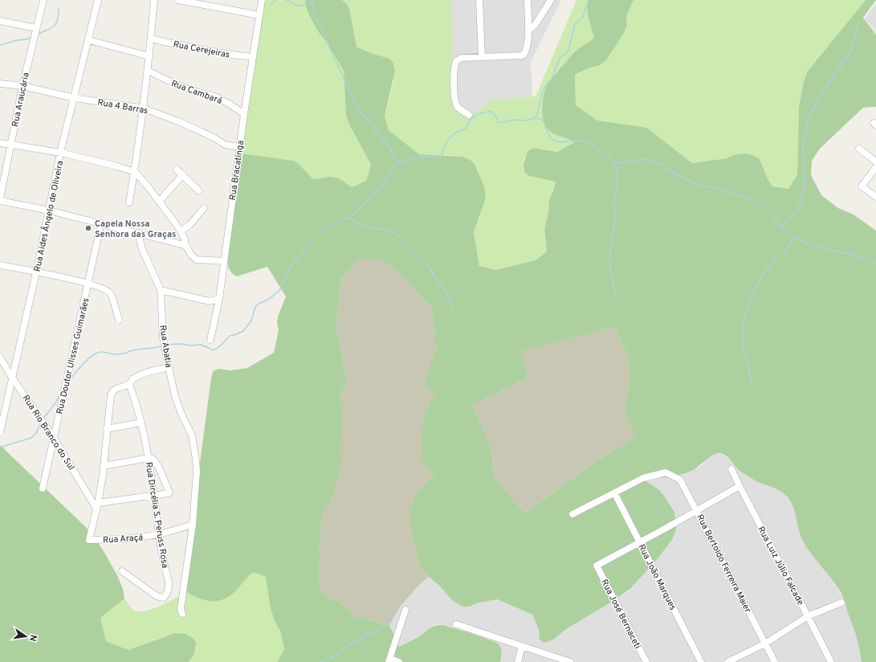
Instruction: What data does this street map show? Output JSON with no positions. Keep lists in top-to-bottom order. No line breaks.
{"streets":{"street":["Rua Cerejeiras","Rua Cambará","Rua Araucária","Rua 4 Barras","Rua Bracatinga","Rua Aides Ângelo de Oliveira","Rua Abatia","Rua Doutor Ulisses Guimarães","Rua Rio Branco do Sul","Rua Dircélia S. Peruss Rosa","Rua Araçá","Rua Bertoldo Ferreira Maier","Rua Luiz Júlio Falcade","Rua João Marques","Rua José Bernaceti"]},"crossings":[["Rua Cerejeiras","Rua Bracatinga"],["Rua Cambará","Rua Bracatinga"],["Rua Araucária","Rua 4 Barras"],["Rua 4 Barras","Rua Bracatinga"],["Rua 4 Barras","Rua Aides Ângelo de Oliveira"],["Rua Aides Ângelo de Oliveira","Rua Rio Branco do Sul"],["Rua Abatia","Rua Araçá"],["Rua Doutor Ulisses Guimarães","Rua Rio Branco do Sul"],["Rua Rio Branco do Sul","Rua Araçá"],["Rua Dircélia S. Peruss Rosa","Rua Araçá"],["Rua Bertoldo Ferreira Maier","Rua João Marques"],["Rua João Marques","Rua José Bernaceti"]],"places":["Capela Nossa Senhora das Graças"],"north":"right"}
